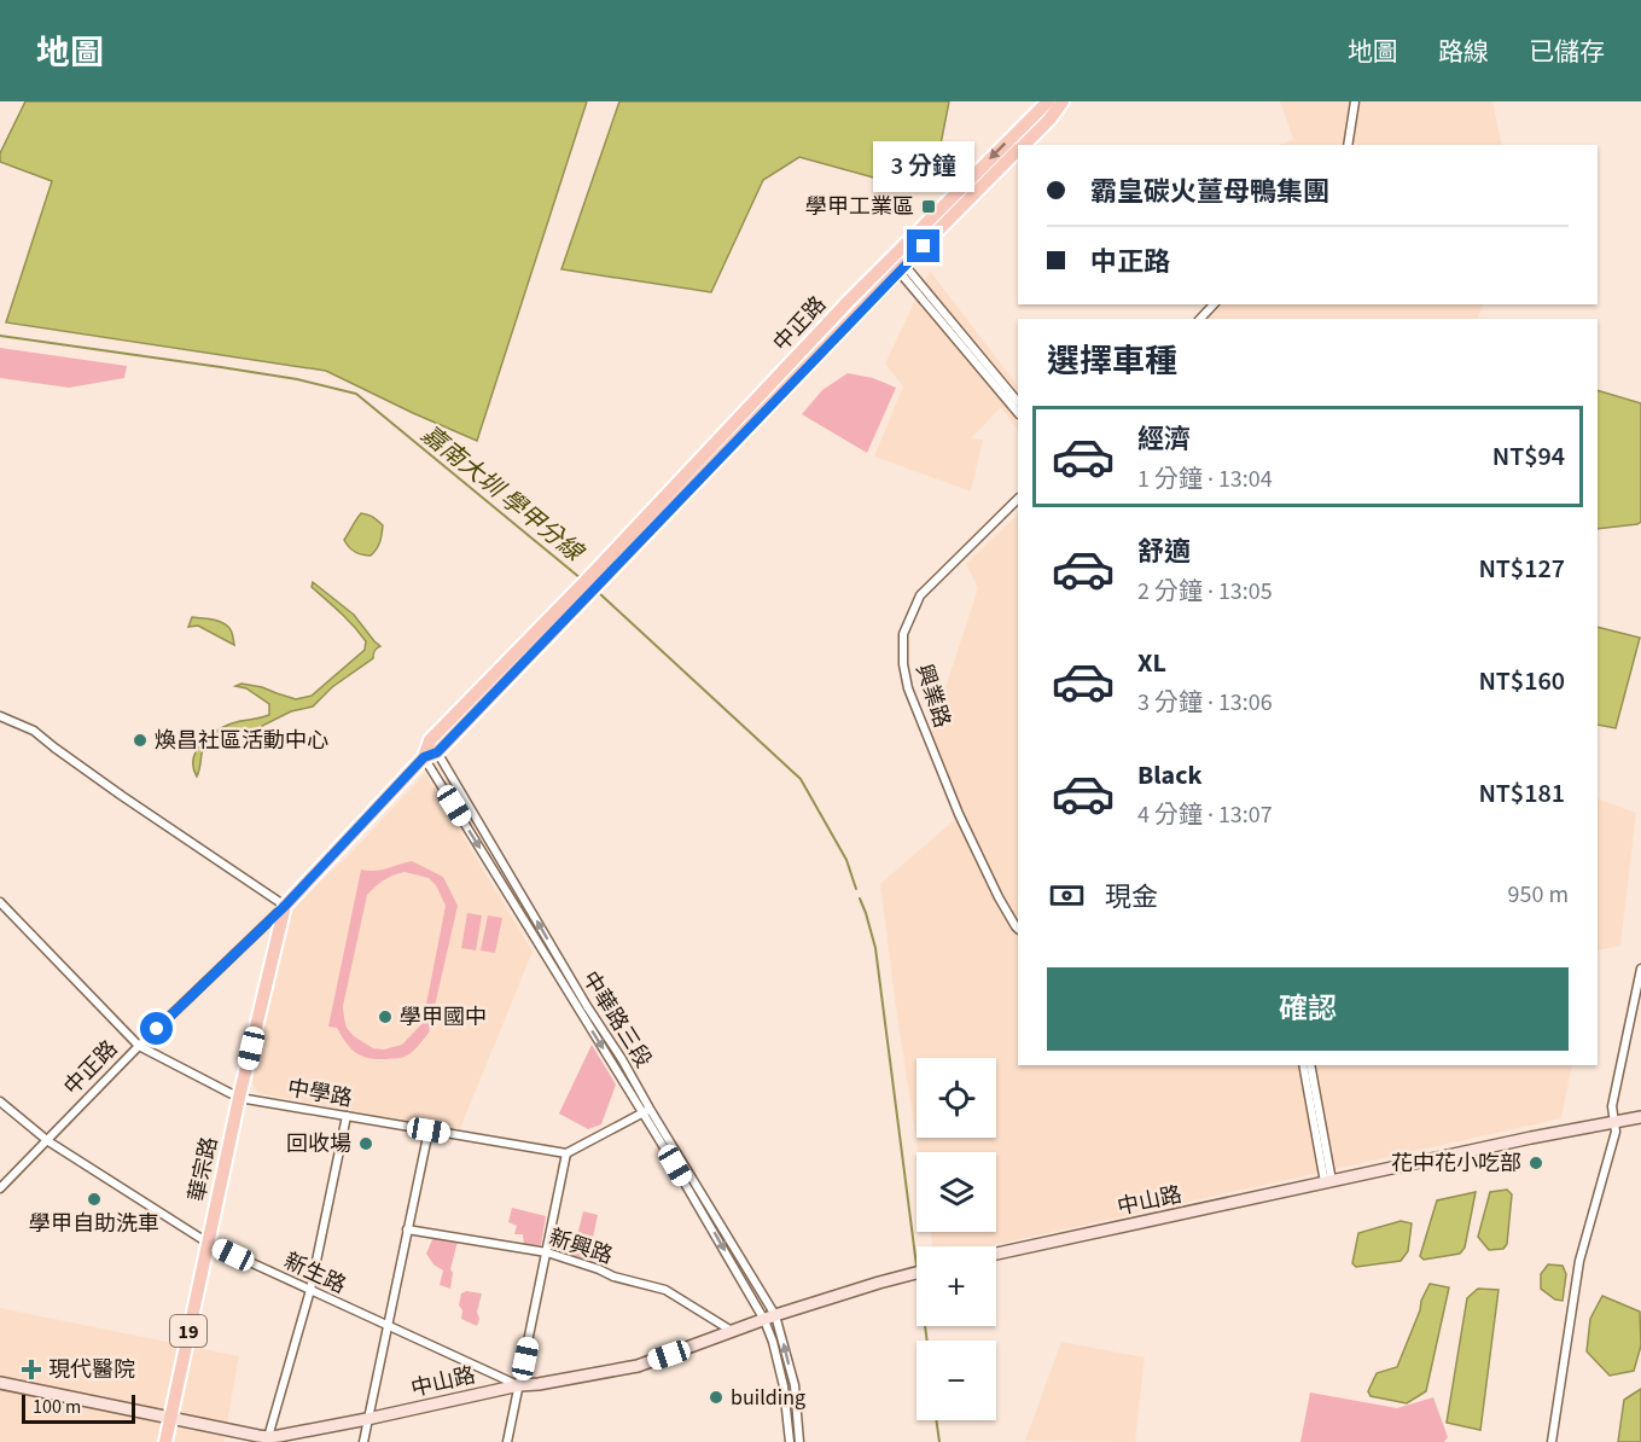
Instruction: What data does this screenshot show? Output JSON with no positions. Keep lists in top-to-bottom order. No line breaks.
{"streets":{"main road":["中正路","華宗路","中山路","19"],"street":["興業路","中華路三段","中學路","新興路","新生路"]},"crossings":[["中正路","中華路三段"],["中正路","中學路"],["中正路","華宗路"],["中正路","新生路"],["中正路","19"],["中華路三段","中山路"],["中華路三段","19"],["中學路","華宗路"],["華宗路","中山路"],["華宗路","新生路"],["中山路","新興路"],["中山路","新生路"]],"water":["嘉南大圳 學甲分線"],"places":{"transit":["學甲工業區"],"other":["煥昌社區活動中心","學甲國中","回收場","花中花小吃部","學甲自助洗車","building"],"health":["現代醫院"]},"scale_bar":"100 m","page":{"header":"地圖","nav":["地圖","路線","已儲存"],"bubble":"3 分鐘","banner":["霸皇碳火薑母鴨集團","中正路"],"heading":"選擇車種","list":[{"name":"經濟","note":"1 分鐘 · 13:04","value":"NT$94"},{"name":"舒適","note":"2 分鐘 · 13:05","value":"NT$127"},{"name":"XL","note":"3 分鐘 · 13:06","value":"NT$160"},{"name":"Black","note":"4 分鐘 · 13:07","value":"NT$181"}],"pay":["現金","950 m"],"buttons":"確認","map_buttons":["+","−"],"scale":"100 m"}}
